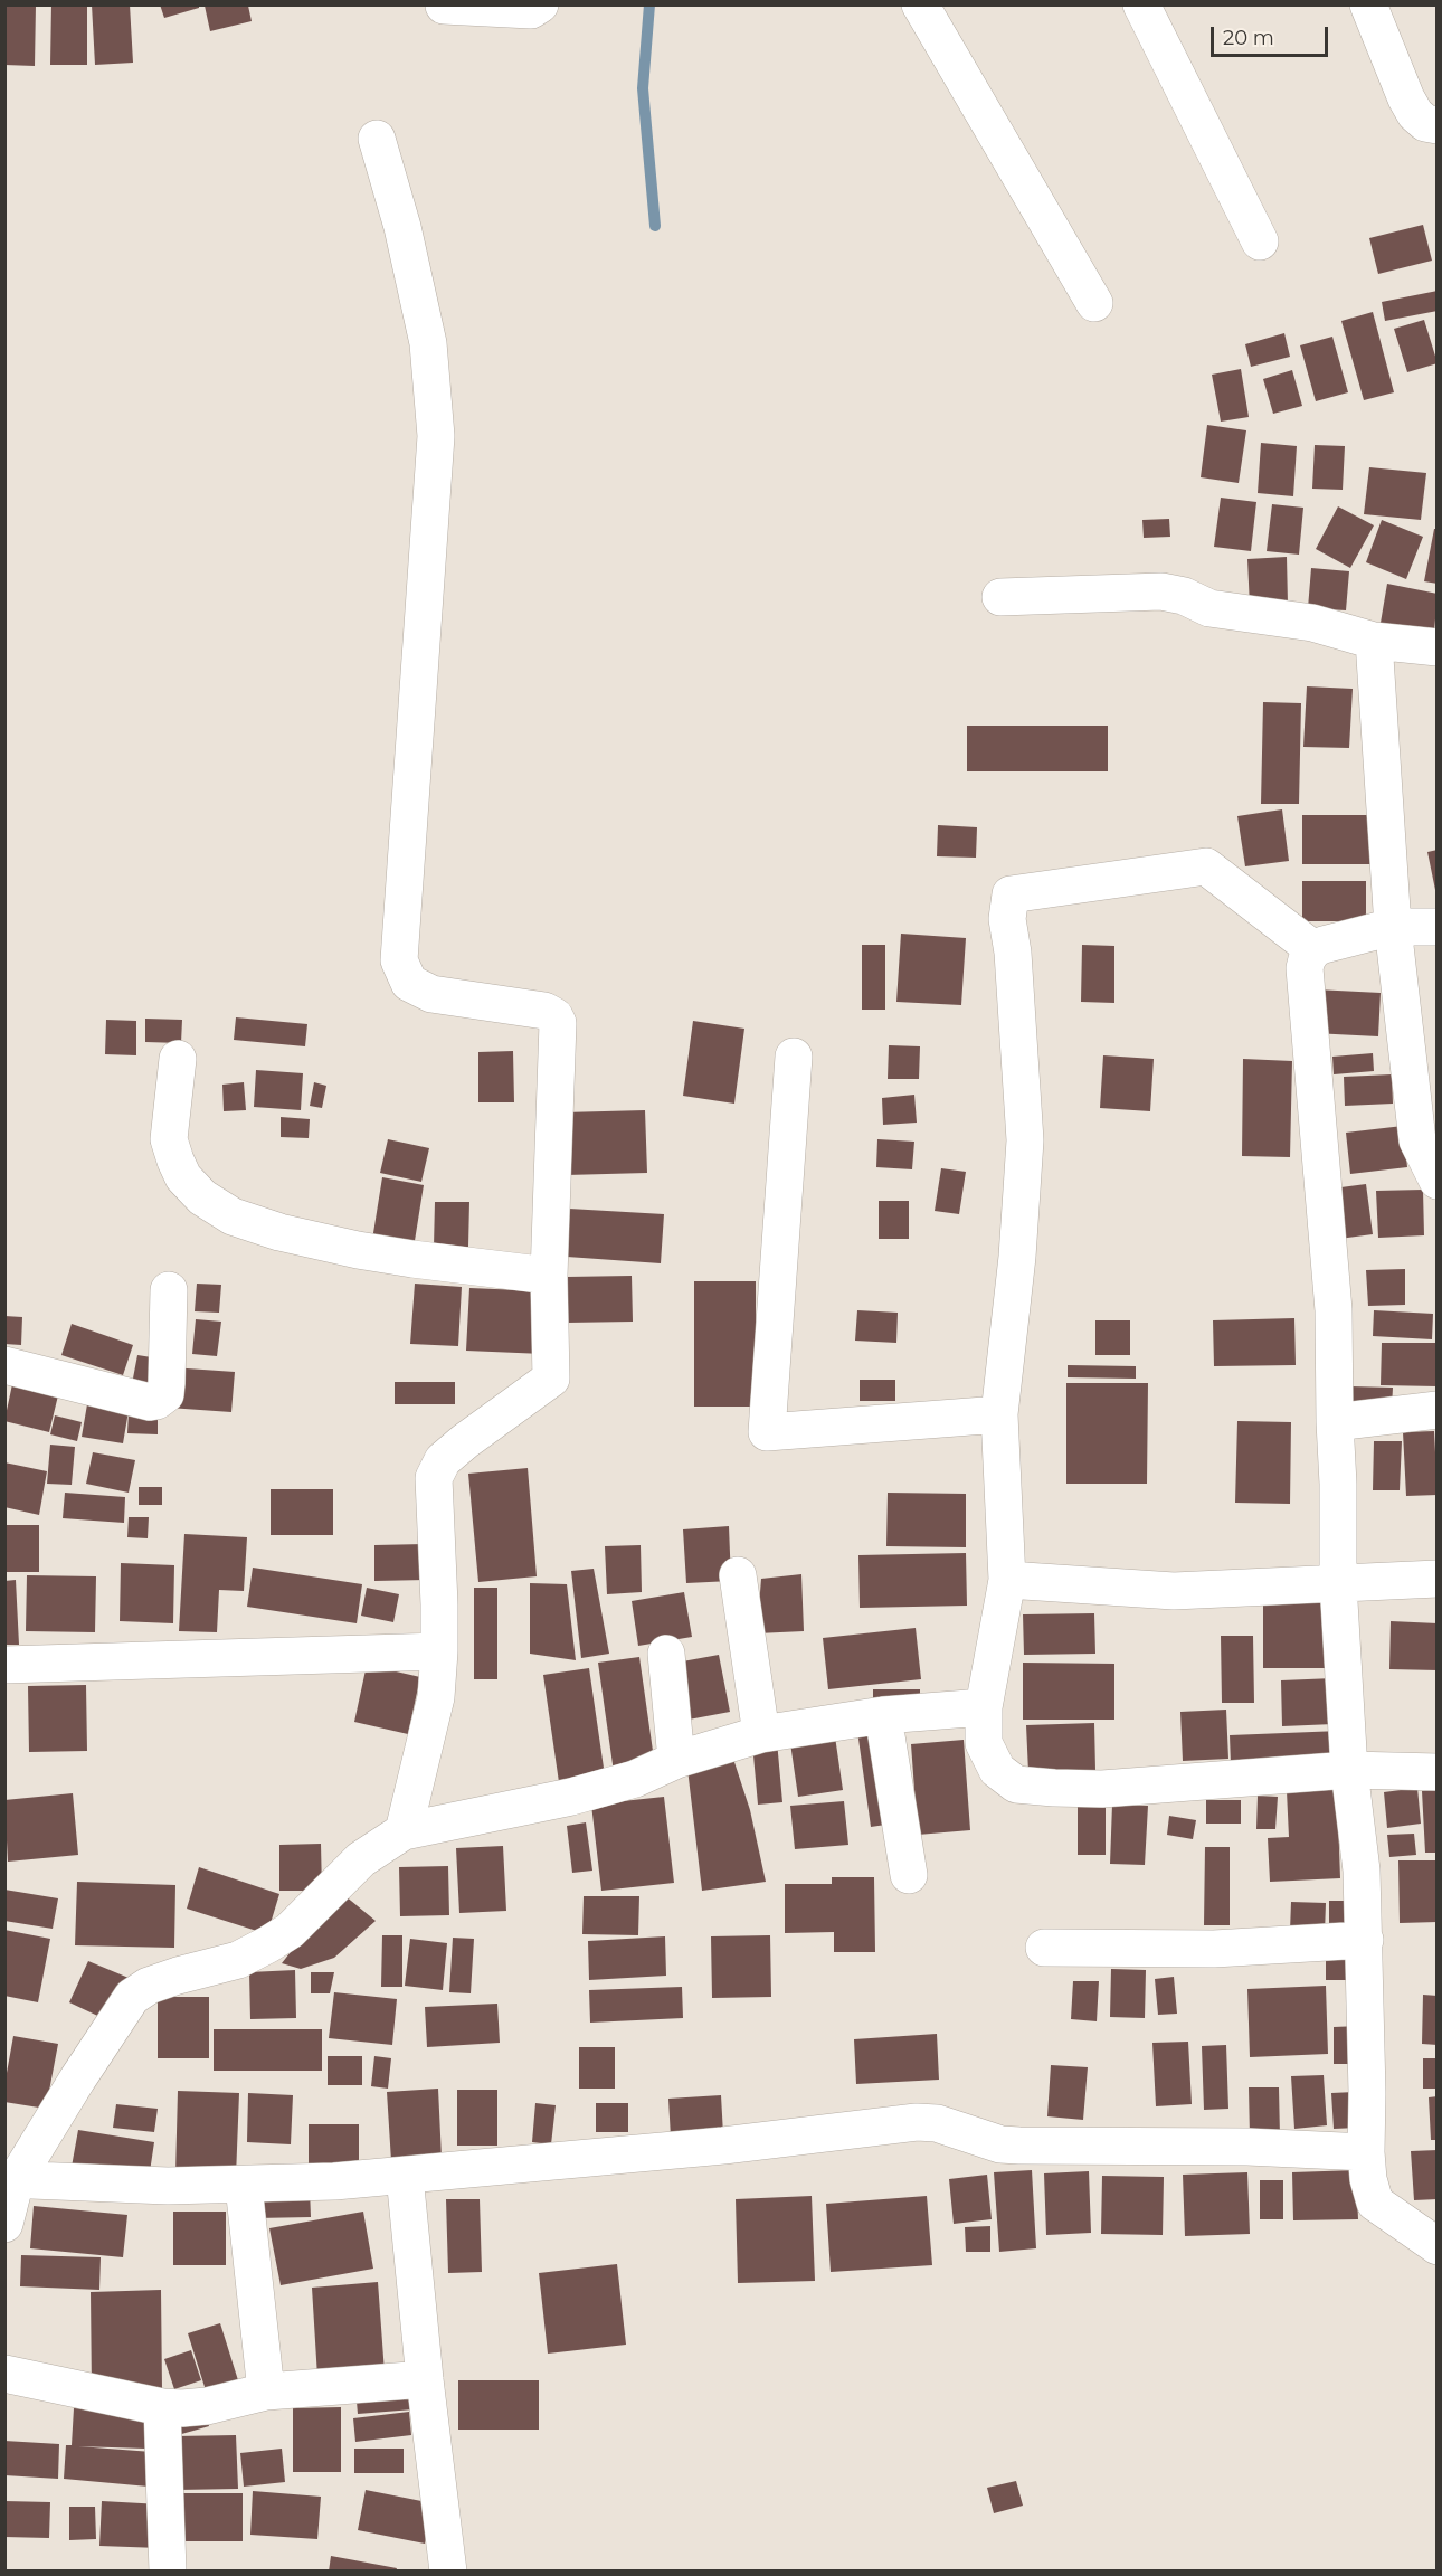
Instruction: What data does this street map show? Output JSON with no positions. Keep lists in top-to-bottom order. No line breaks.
{"scale_bar":"20 m"}
